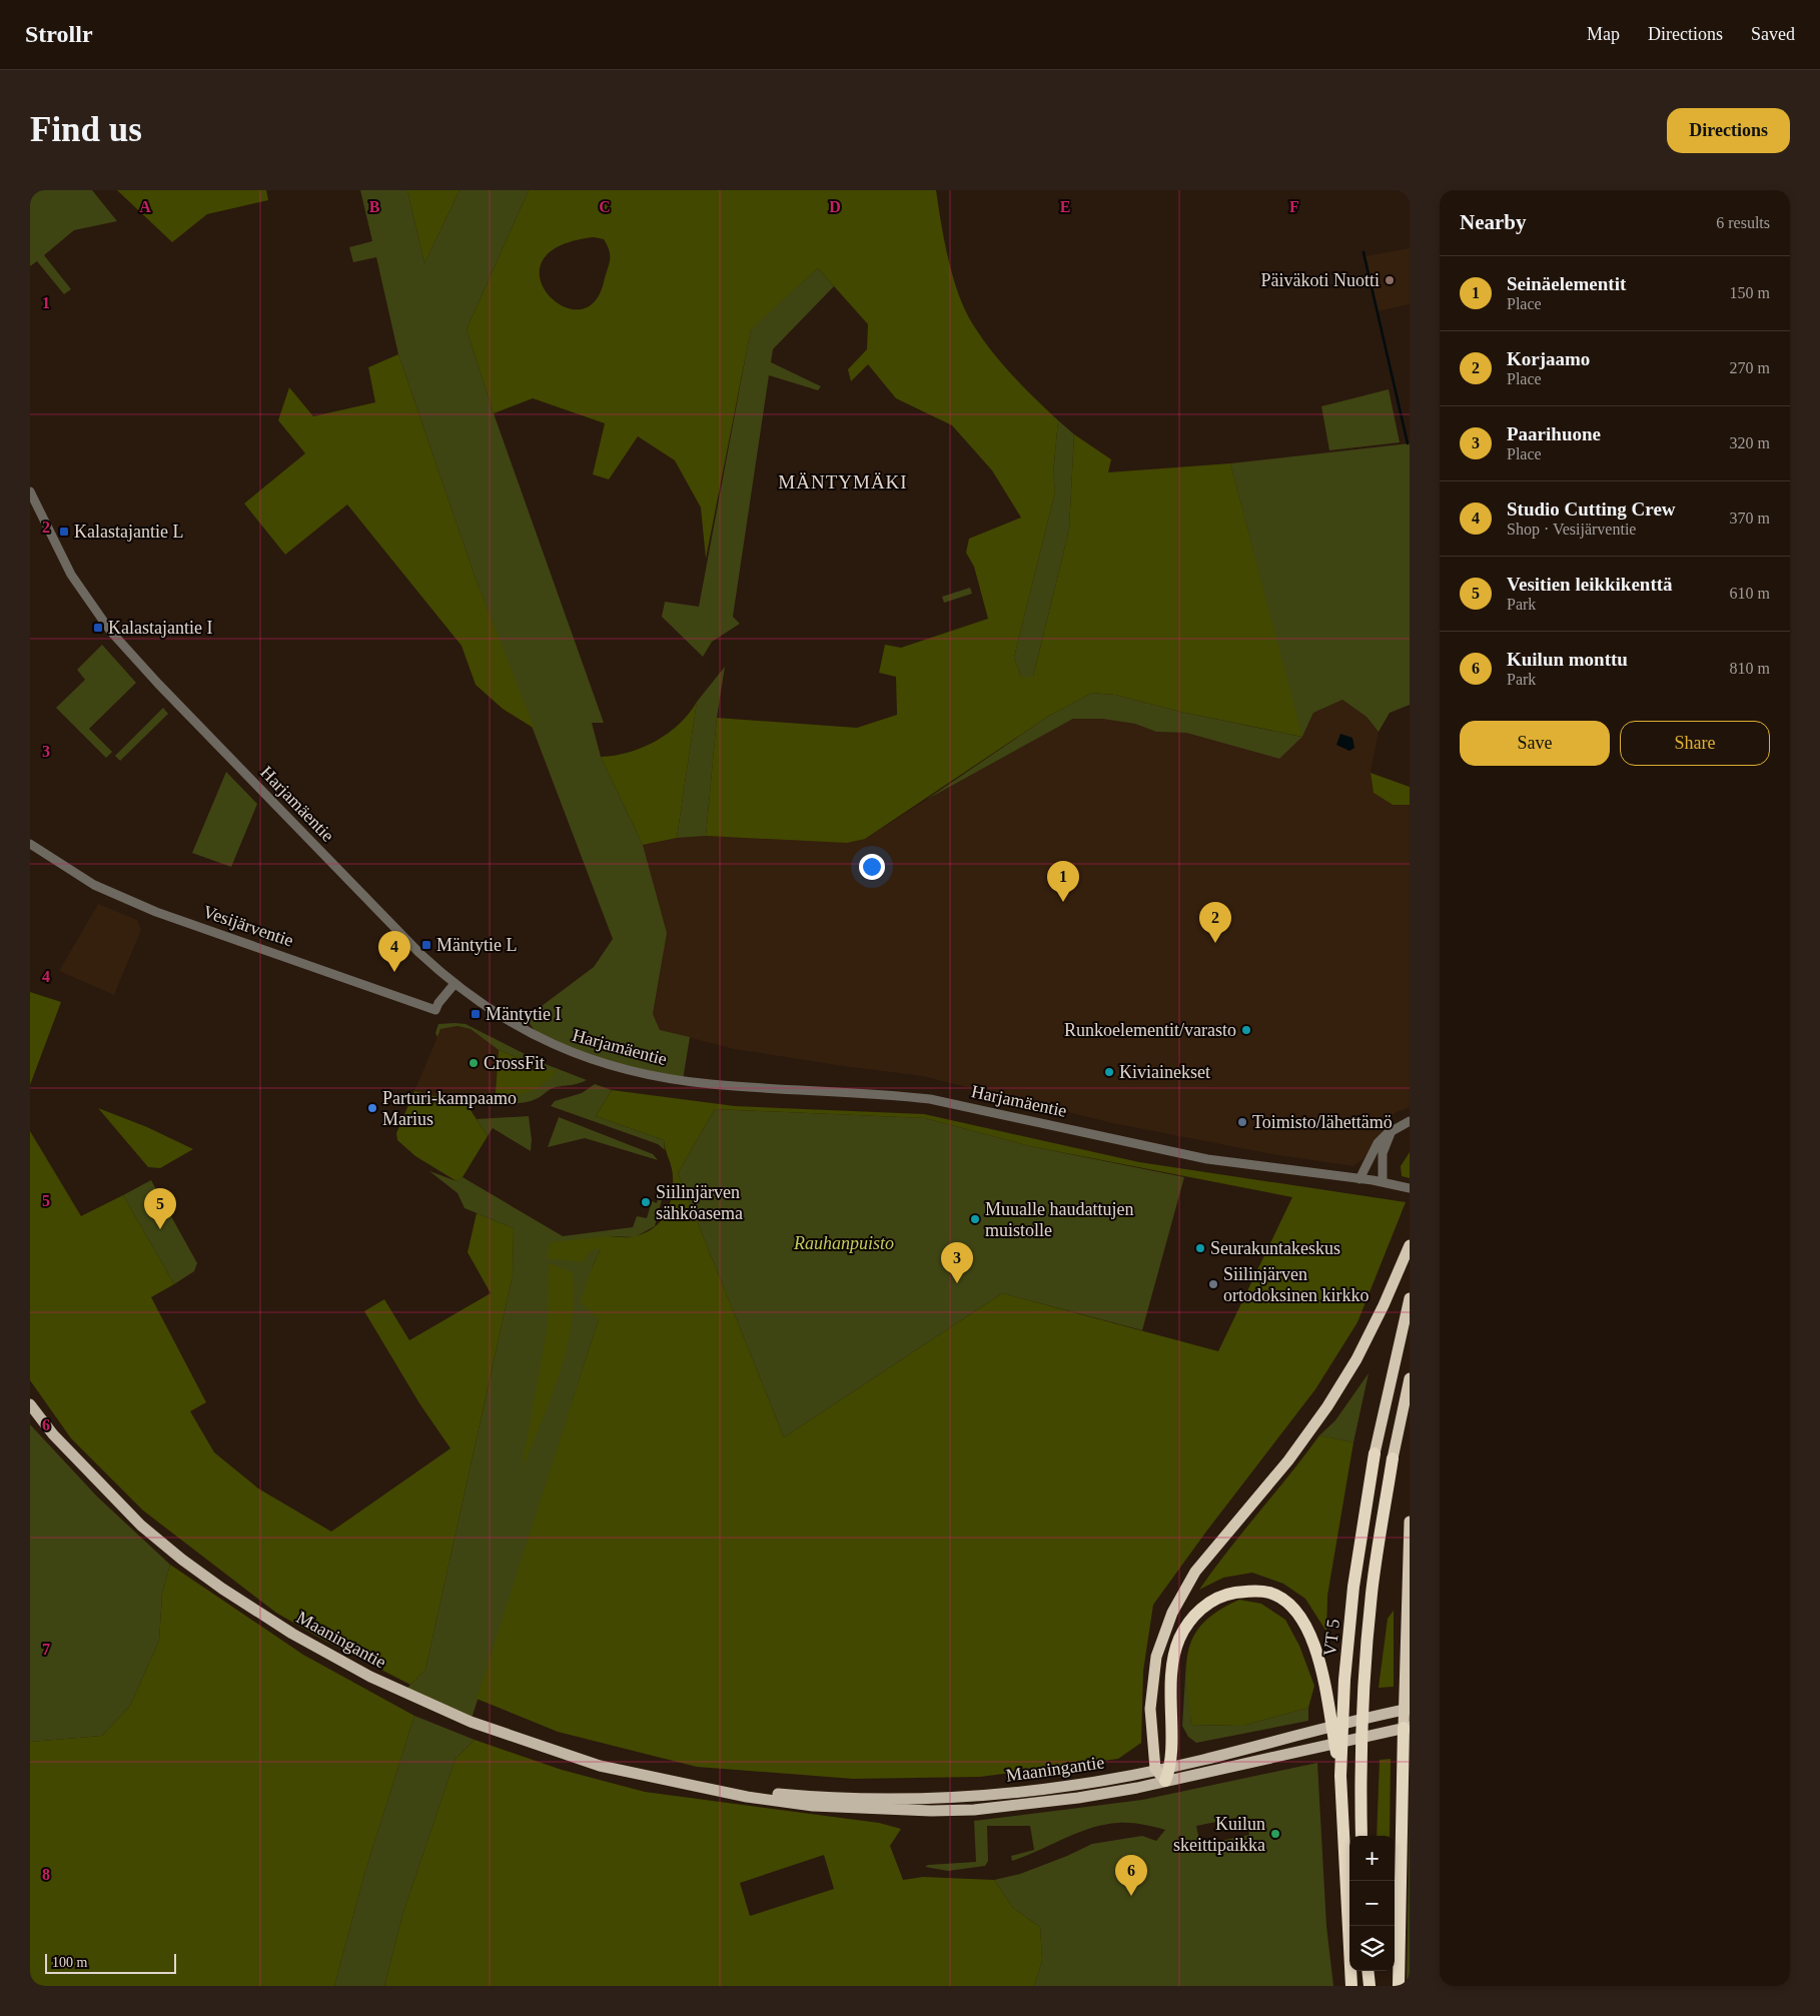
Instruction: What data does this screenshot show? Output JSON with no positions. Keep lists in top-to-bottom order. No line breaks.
{"streets":{"highway":["VT 5"],"main road":["Maaningantie"],"street":["Harjamäentie","Vesijärventie"]},"crossings":[["Harjamäentie","Vesijärventie"]],"districts":["MÄNTYMÄKI"],"parks":["Rauhanpuisto"],"places":{"other":["Päiväkoti Nuotti","Runkoelementit/varasto","CrossFit","Kiviainekset","Parturi-kampaamo Marius","Toimisto/lähettämö","Siilinjärven sähköasema","Muualle haudattujen muistolle","Seurakuntakeskus","Siilinjärven ortodoksinen kirkko","Kuilun skeittipaikka"],"transit":["Kalastajantie L","Kalastajantie I","Mäntytie L","Mäntytie I"]},"scale_bar":"100 m","page":{"header":"Strollr","nav":["Map","Directions","Saved"],"buttons":["Directions",["Save","Share"]],"title":"Find us","heading":["Nearby","6 results"],"list":[{"mark":"1","name":"Seinäelementit","note":"Place","value":"150 m"},{"mark":"2","name":"Korjaamo","note":"Place","value":"270 m"},{"mark":"3","name":"Paarihuone","note":"Place","value":"320 m"},{"mark":"4","name":"Studio Cutting Crew","note":"Shop · Vesijärventie","value":"370 m"},{"mark":"5","name":"Vesitien leikkikenttä","note":"Park","value":"610 m"},{"mark":"6","name":"Kuilun monttu","note":"Park","value":"810 m"}],"pins":["1","2","4","5","3","6"],"map_buttons":["+","−"],"scale":"100 m"},"grid":{"columns":["A","B","C","D","E","F"],"rows":["1","2","3","4","5","6","7","8"]}}
